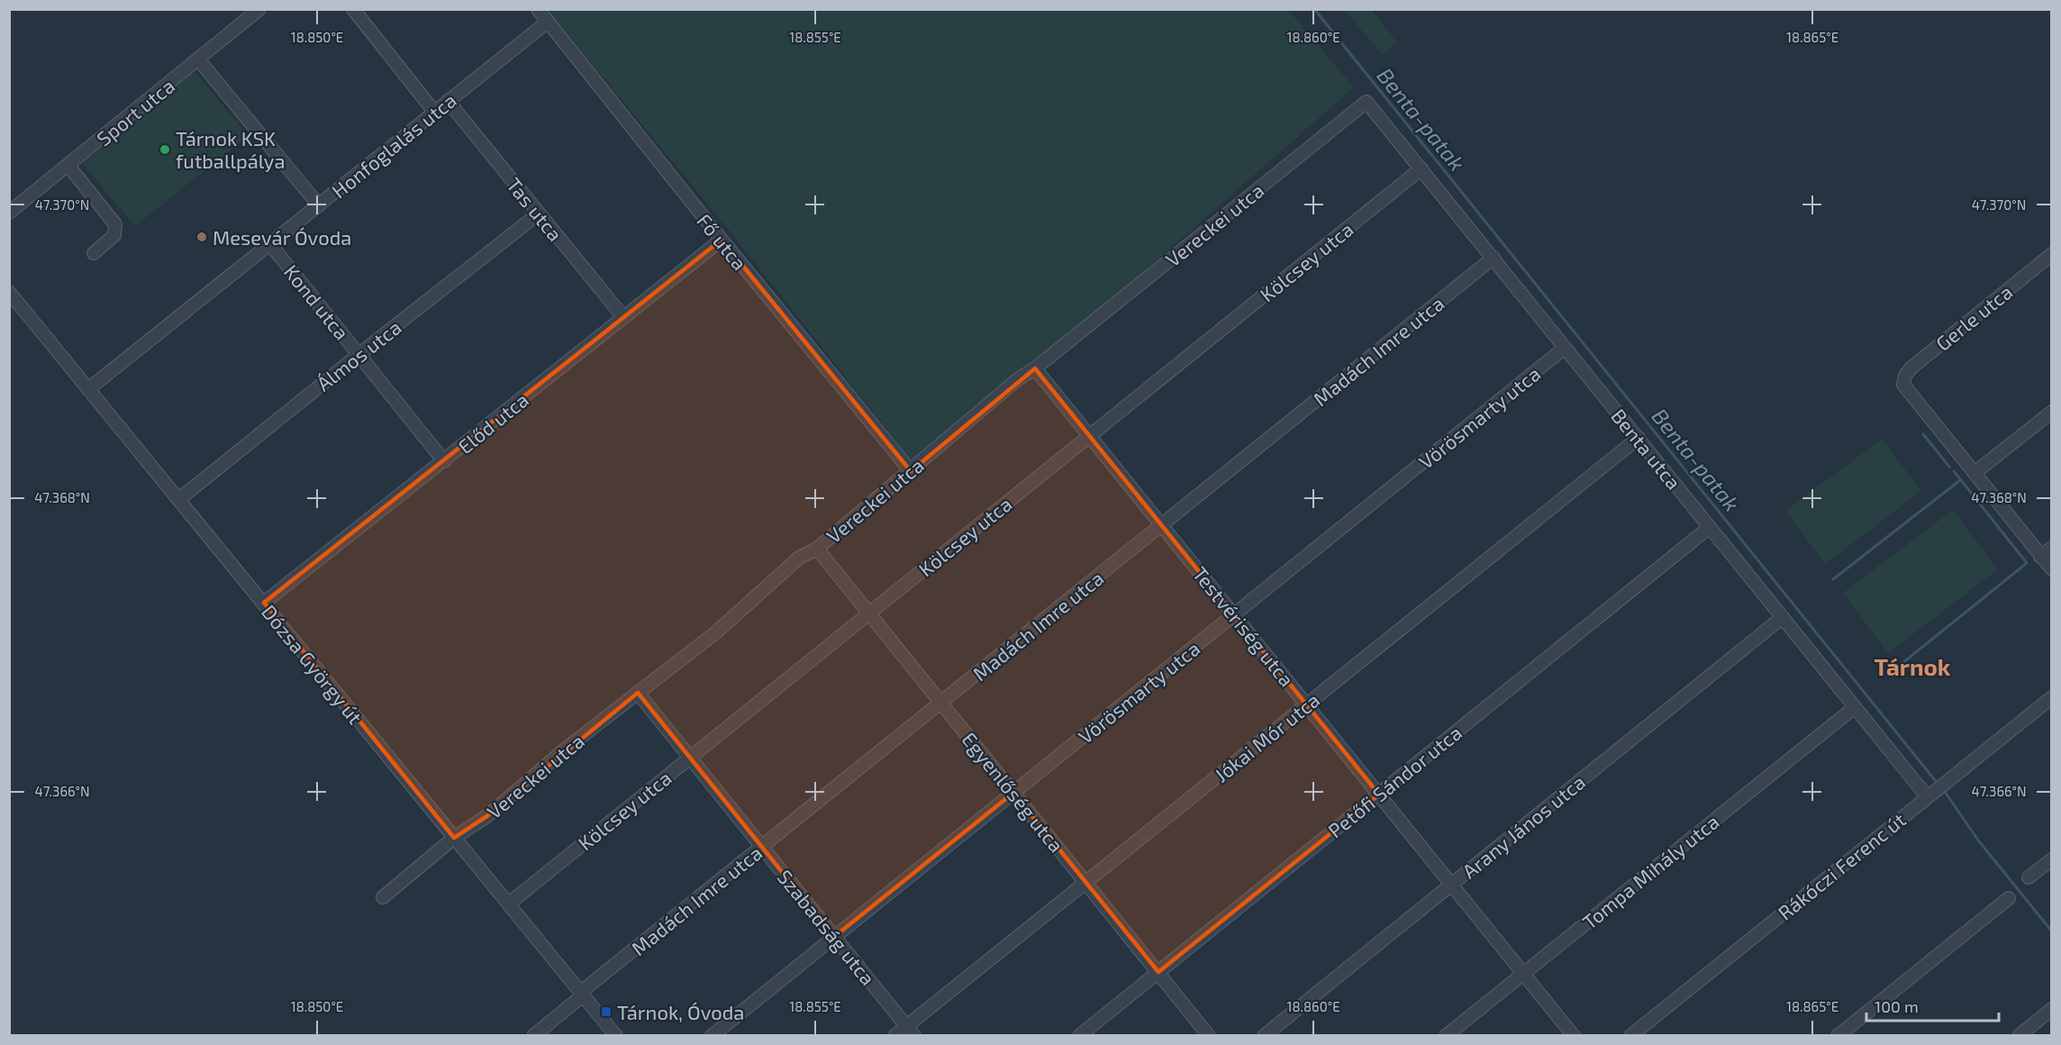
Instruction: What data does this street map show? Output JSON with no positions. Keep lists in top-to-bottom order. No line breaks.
{"streets":{"street":["Sport utca","Honfoglalás utca","Tas utca","Vereckei utca","Fő utca","Kölcsey utca","Kond utca","Gerle utca","Madách Imre utca","Álmos utca","Vörösmarty utca","Előd utca","Benta utca","Testvériség utca","Dózsa György út","Jókai Mór utca","Petőfi Sándor utca","Egyenlőség utca","Arany János utca","Rákóczi Ferenc út","Tompa Mihály utca","Szabadság utca"]},"crossings":[["Honfoglalás utca","Tas utca"],["Honfoglalás utca","Fő utca"],["Honfoglalás utca","Kond utca"],["Honfoglalás utca","Dózsa György út"],["Tas utca","Álmos utca"],["Tas utca","Előd utca"],["Vereckei utca","Fő utca"],["Vereckei utca","Benta utca"],["Vereckei utca","Testvériség utca"],["Vereckei utca","Dózsa György út"],["Vereckei utca","Egyenlőség utca"],["Vereckei utca","Szabadság utca"],["Fő utca","Előd utca"],["Kölcsey utca","Benta utca"],["Kölcsey utca","Testvériség utca"],["Kölcsey utca","Dózsa György út"],["Kölcsey utca","Egyenlőség utca"],["Kölcsey utca","Szabadság utca"],["Kond utca","Álmos utca"],["Kond utca","Előd utca"],["Madách Imre utca","Benta utca"],["Madách Imre utca","Testvériség utca"],["Madách Imre utca","Dózsa György út"],["Madách Imre utca","Egyenlőség utca"],["Madách Imre utca","Szabadság utca"],["Álmos utca","Dózsa György út"],["Vörösmarty utca","Benta utca"],["Vörösmarty utca","Testvériség utca"],["Vörösmarty utca","Egyenlőség utca"],["Vörösmarty utca","Szabadság utca"],["Előd utca","Dózsa György út"],["Benta utca","Jókai Mór utca"],["Benta utca","Petőfi Sándor utca"],["Benta utca","Arany János utca"],["Benta utca","Rákóczi Ferenc út"],["Benta utca","Tompa Mihály utca"],["Testvériség utca","Jókai Mór utca"],["Testvériség utca","Petőfi Sándor utca"],["Testvériség utca","Arany János utca"],["Testvériség utca","Tompa Mihály utca"],["Jókai Mór utca","Egyenlőség utca"],["Jókai Mór utca","Szabadság utca"],["Petőfi Sándor utca","Egyenlőség utca"]],"districts":["Tárnok"],"water":["Benta-patak"],"places":{"other":["Tárnok KSK futballpálya","Mesevár Óvoda"],"transit":["Tárnok, Óvoda"]},"scale_bar":"100 m","coordinates":["18.850°E","18.855°E","18.860°E","18.865°E","47.370°N","47.368°N","47.366°N"]}
